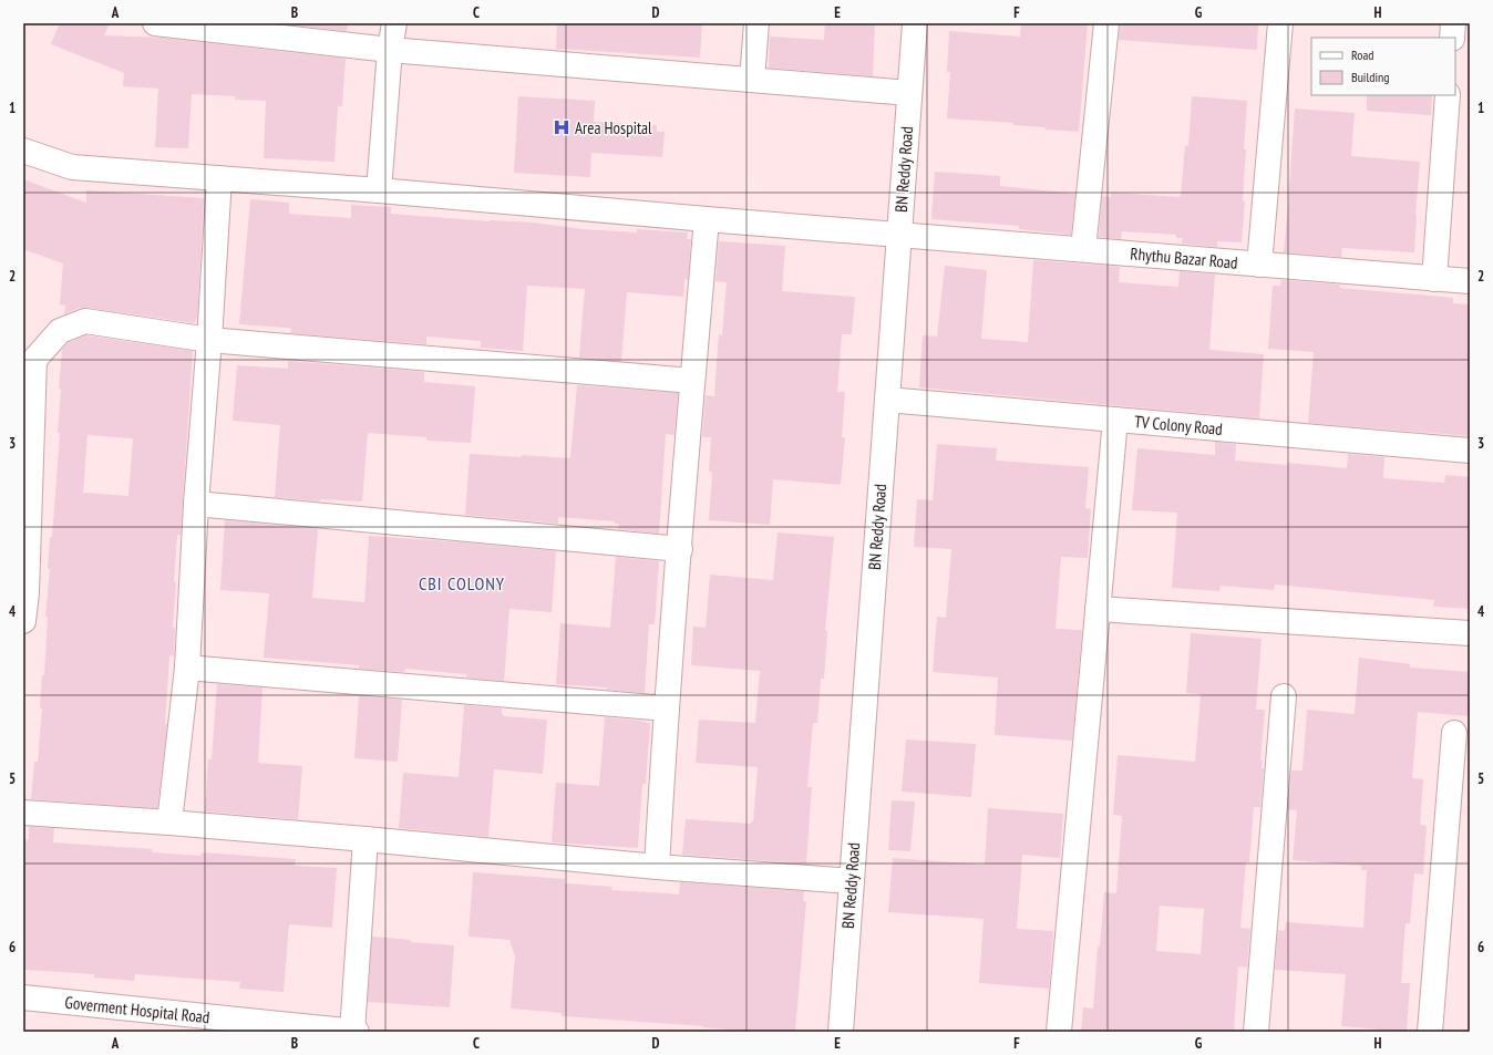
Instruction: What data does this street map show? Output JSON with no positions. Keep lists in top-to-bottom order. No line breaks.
{"streets":{"street":["BN Reddy Road","Rhythu Bazar Road","TV Colony Road","Goverment Hospital Road"]},"crossings":[["BN Reddy Road","Rhythu Bazar Road"],["BN Reddy Road","TV Colony Road"]],"districts":["CBI COLONY"],"places":{"hospital":["Area Hospital"]},"legend":["Road","Building"],"grid":{"columns":["A","B","C","D","E","F","G","H"],"rows":["1","2","3","4","5","6"]}}
